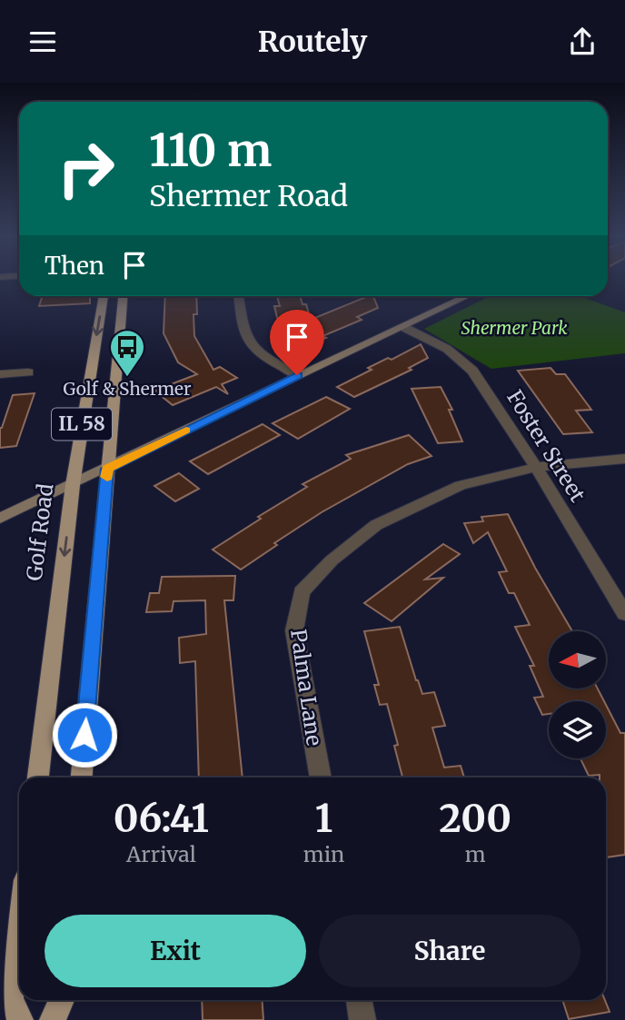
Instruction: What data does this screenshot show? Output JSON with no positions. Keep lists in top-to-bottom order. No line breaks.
{"streets":{"main road":["IL 58","Golf Road"],"street":["Foster Street","Palma Lane"]},"crossings":[["Foster Street","Palma Lane"]],"parks":["Shermer Park"],"places":{"bus stop":["Golf & Shermer"]},"north":"left","page":{"header":"Routely","turn":["110 m","Shermer Road"],"then":"Then","eta":["06:41","Arrival","1","min","200","m"],"buttons":["Exit","Share"]}}
